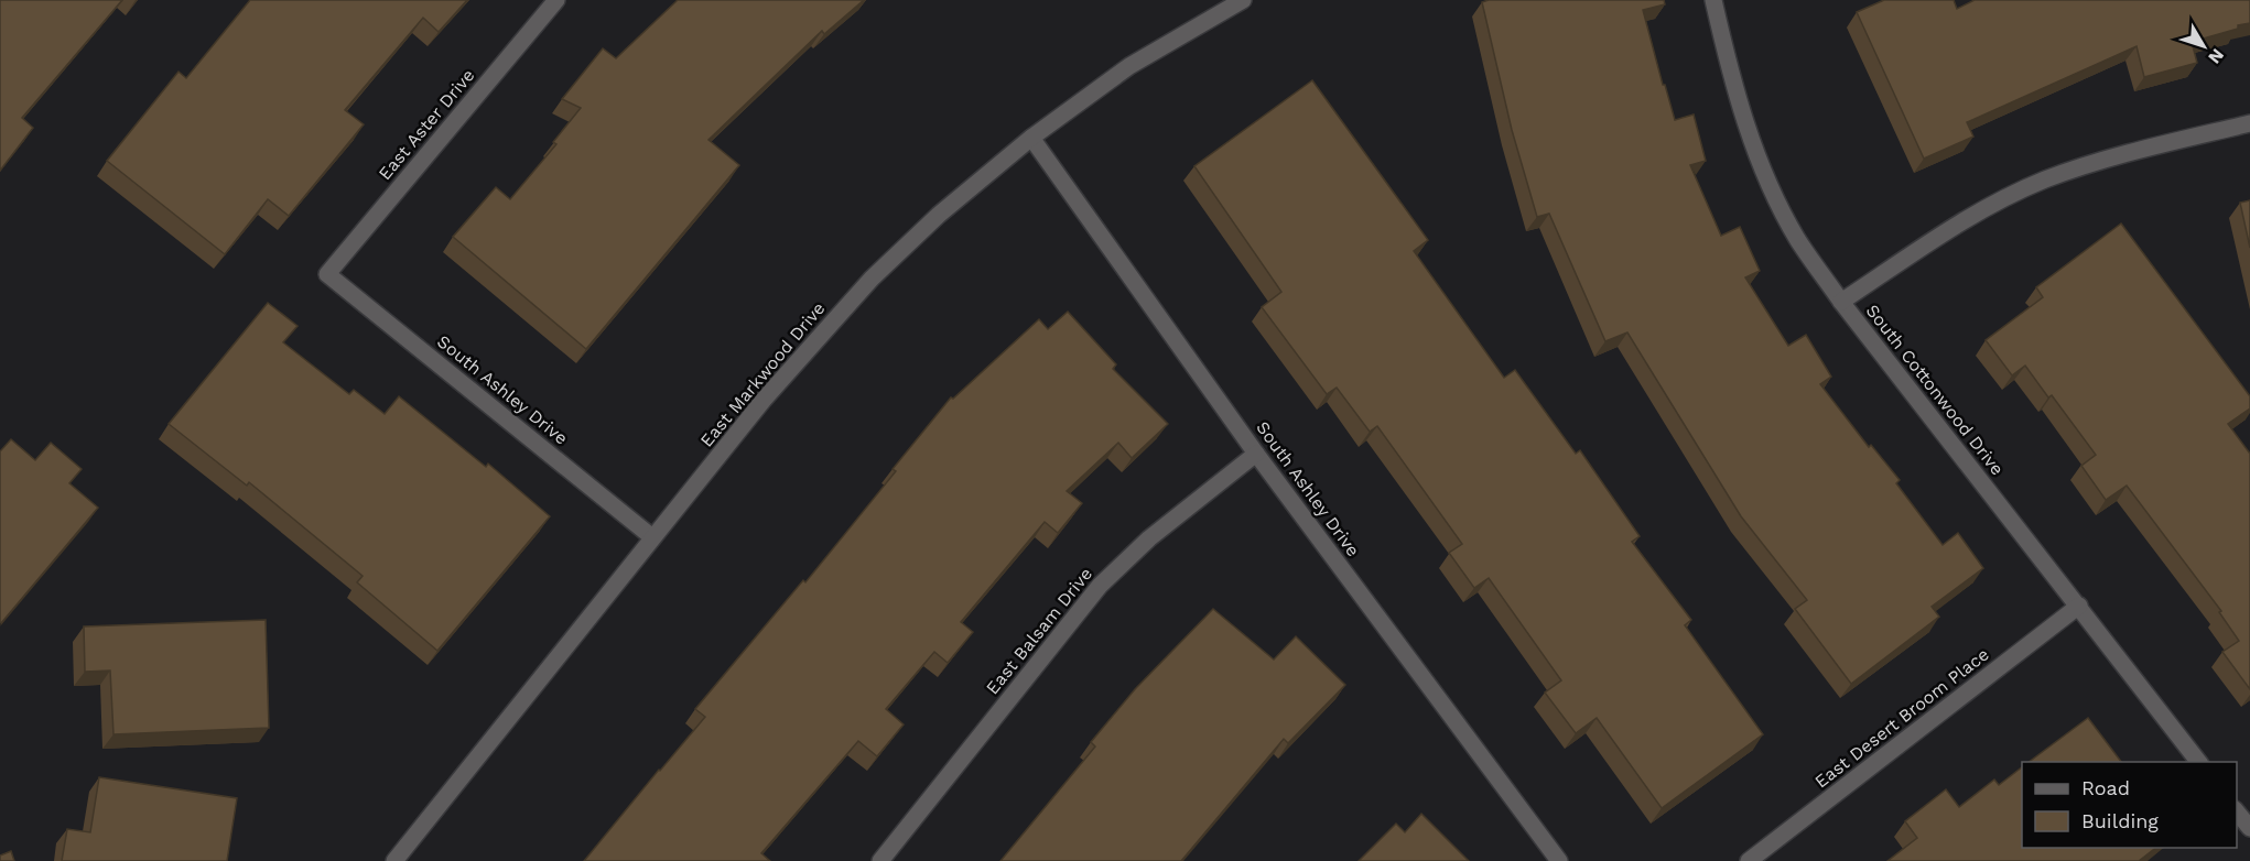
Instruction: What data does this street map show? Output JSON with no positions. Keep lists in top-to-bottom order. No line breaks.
{"streets":{"street":["East Aster Drive","East Markwood Drive","South Ashley Drive","South Cottonwood Drive","East Balsam Drive","East Desert Broom Place"]},"crossings":[["East Aster Drive","South Ashley Drive"],["East Markwood Drive","South Ashley Drive"],["South Ashley Drive","East Balsam Drive"],["South Cottonwood Drive","East Desert Broom Place"]],"legend":["Road","Building"],"north":"bottom right"}
